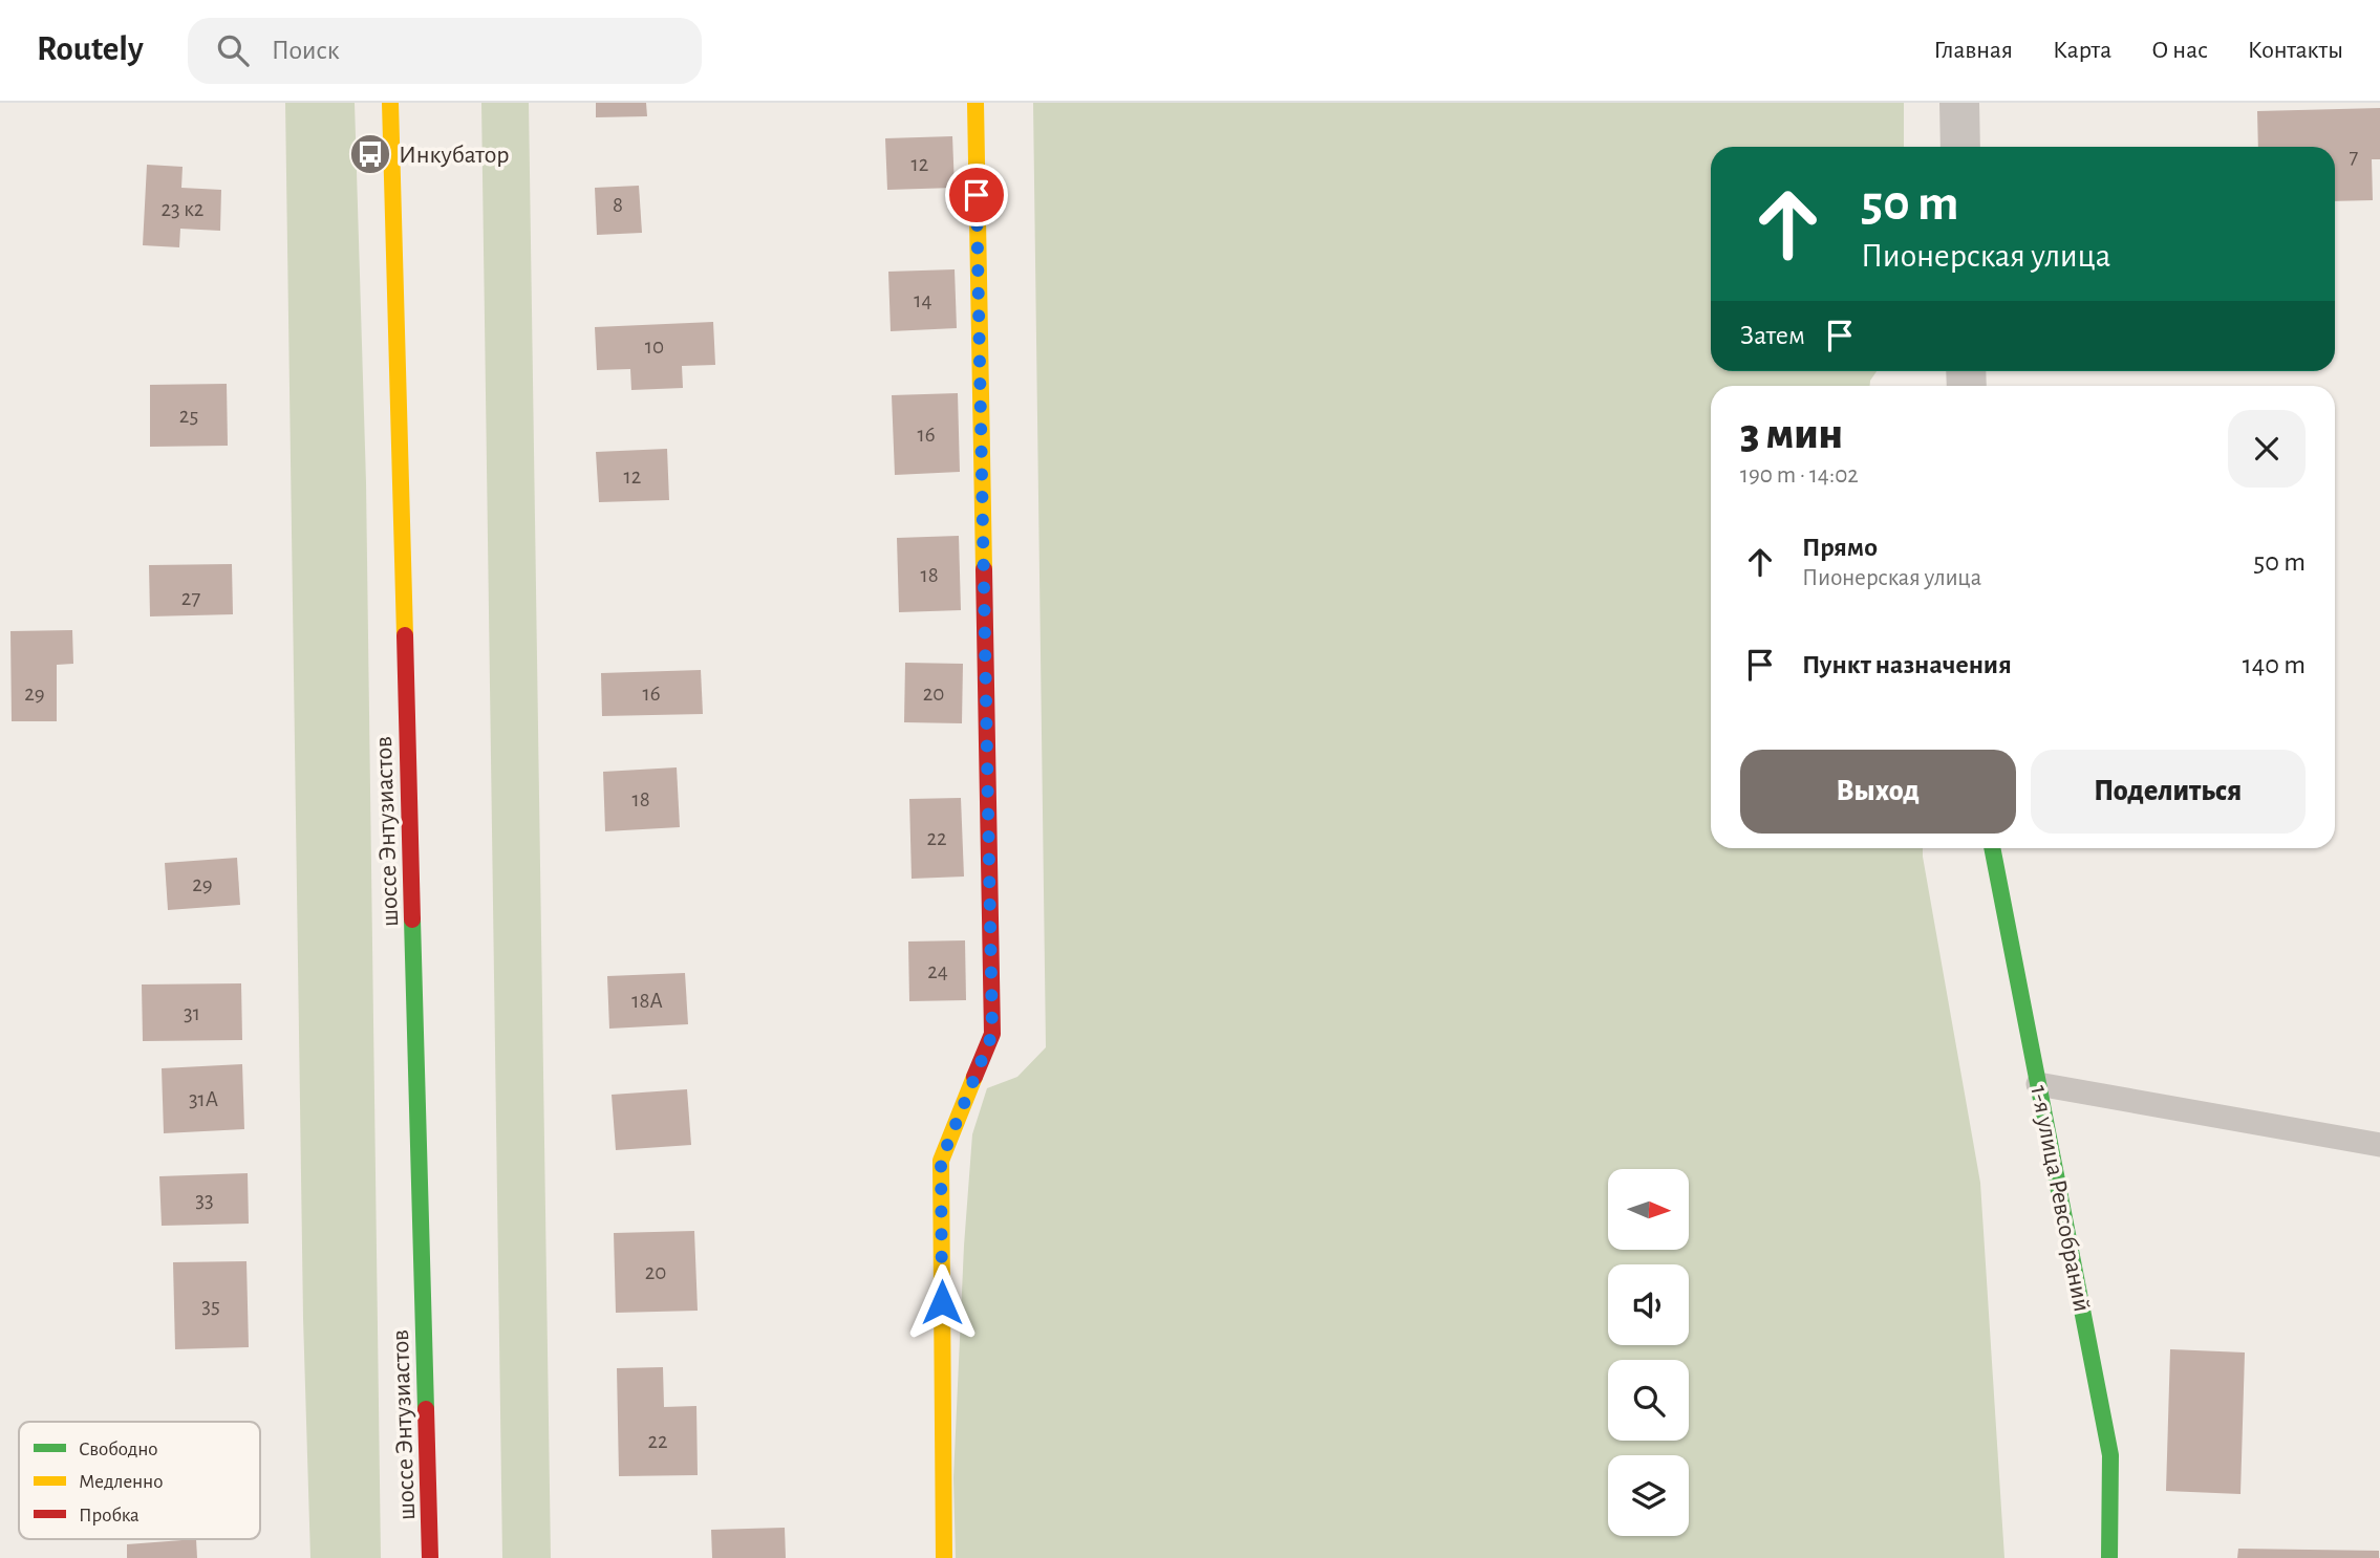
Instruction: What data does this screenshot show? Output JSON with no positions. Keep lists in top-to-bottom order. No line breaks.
{"streets":{"street":["шоссе Энтузиастов","1-я улица Ревсобраний"]},"places":{"bus stop":["Инкубатор"]},"house_numbers":["7","12","8","23 к2","14","10","25","16","12","18","27","29","16","20","18","22","29","24","18А","31","31А","33","20","35","22"],"legend":["Свободно","Медленно","Пробка"],"north":"right","page":{"header":"Routely","search":"Поиск","nav":["Главная","Карта","О нас","Контакты"],"turn":["50 m","Пионерская улица"],"then":"Затем","heading":["3 мин","190 m · 14:02"],"list":[{"name":"Прямо","note":"Пионерская улица","value":"50 m"},{"name":"Пункт назначения","value":"140 m"}],"buttons":["Выход","Поделиться"]}}
